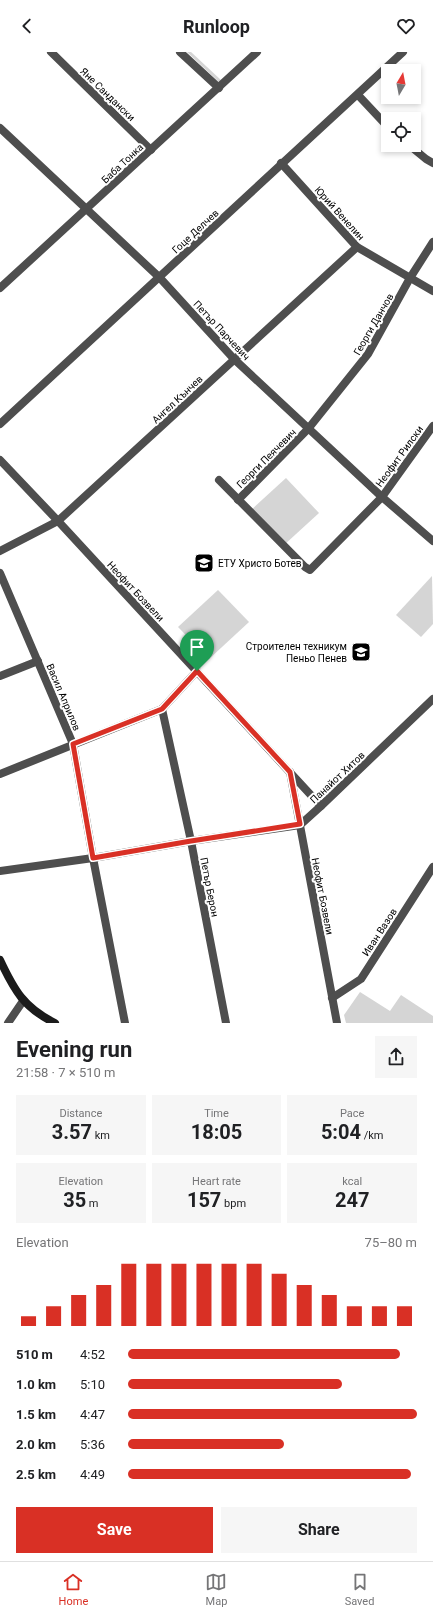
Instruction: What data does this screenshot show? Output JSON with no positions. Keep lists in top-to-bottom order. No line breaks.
{"streets":{"street":["Яне Сандански","Баба Тонка","Юрий Венелин","Гоце Делчев","Георги Данчов","Петър Парчевич","Ангел Кънчев","Неофит Рилски","Георги Пеячевич","Неофит Бозвели","Васил Априлов","Панайот Хитов","Петър Берон","Иван Вазов"]},"crossings":[["Яне Сандански","Баба Тонка"],["Баба Тонка","Петър Парчевич"],["Юрий Венелин","Гоце Делчев"],["Юрий Венелин","Георги Данчов"],["Юрий Венелин","Ангел Кънчев"],["Гоце Делчев","Петър Парчевич"],["Георги Данчов","Петър Парчевич"],["Георги Данчов","Георги Пеячевич"],["Петър Парчевич","Ангел Кънчев"],["Петър Парчевич","Неофит Рилски"],["Петър Парчевич","Георги Пеячевич"],["Ангел Кънчев","Неофит Бозвели"],["Неофит Рилски","Георги Пеячевич"],["Неофит Бозвели","Панайот Хитов"],["Неофит Бозвели","Иван Вазов"]],"places":{"school or university":["ЕТУ Христо Ботев","Строителен техникум Пеньо Пенев"]},"north":"top","page":{"header":"Runloop","heading":["Evening run","21:58 · 7 × 510 m"],"stats":[["Distance","3.57 km"],["Time","18:05"],["Pace","5:04 /km"],["Elevation","35 m"],["Heart rate","157 bpm"],["kcal","247"]],"chart":["Elevation","75–80 m"],"list":[{"name":"510 m","note":"4:52"},{"name":"1.0 km","note":"5:10"},{"name":"1.5 km","note":"4:47"},{"name":"2.0 km","note":"5:36"},{"name":"2.5 km","note":"4:49"}],"buttons":["Save","Share"],"tabs":["Home","Map","Saved"]}}
